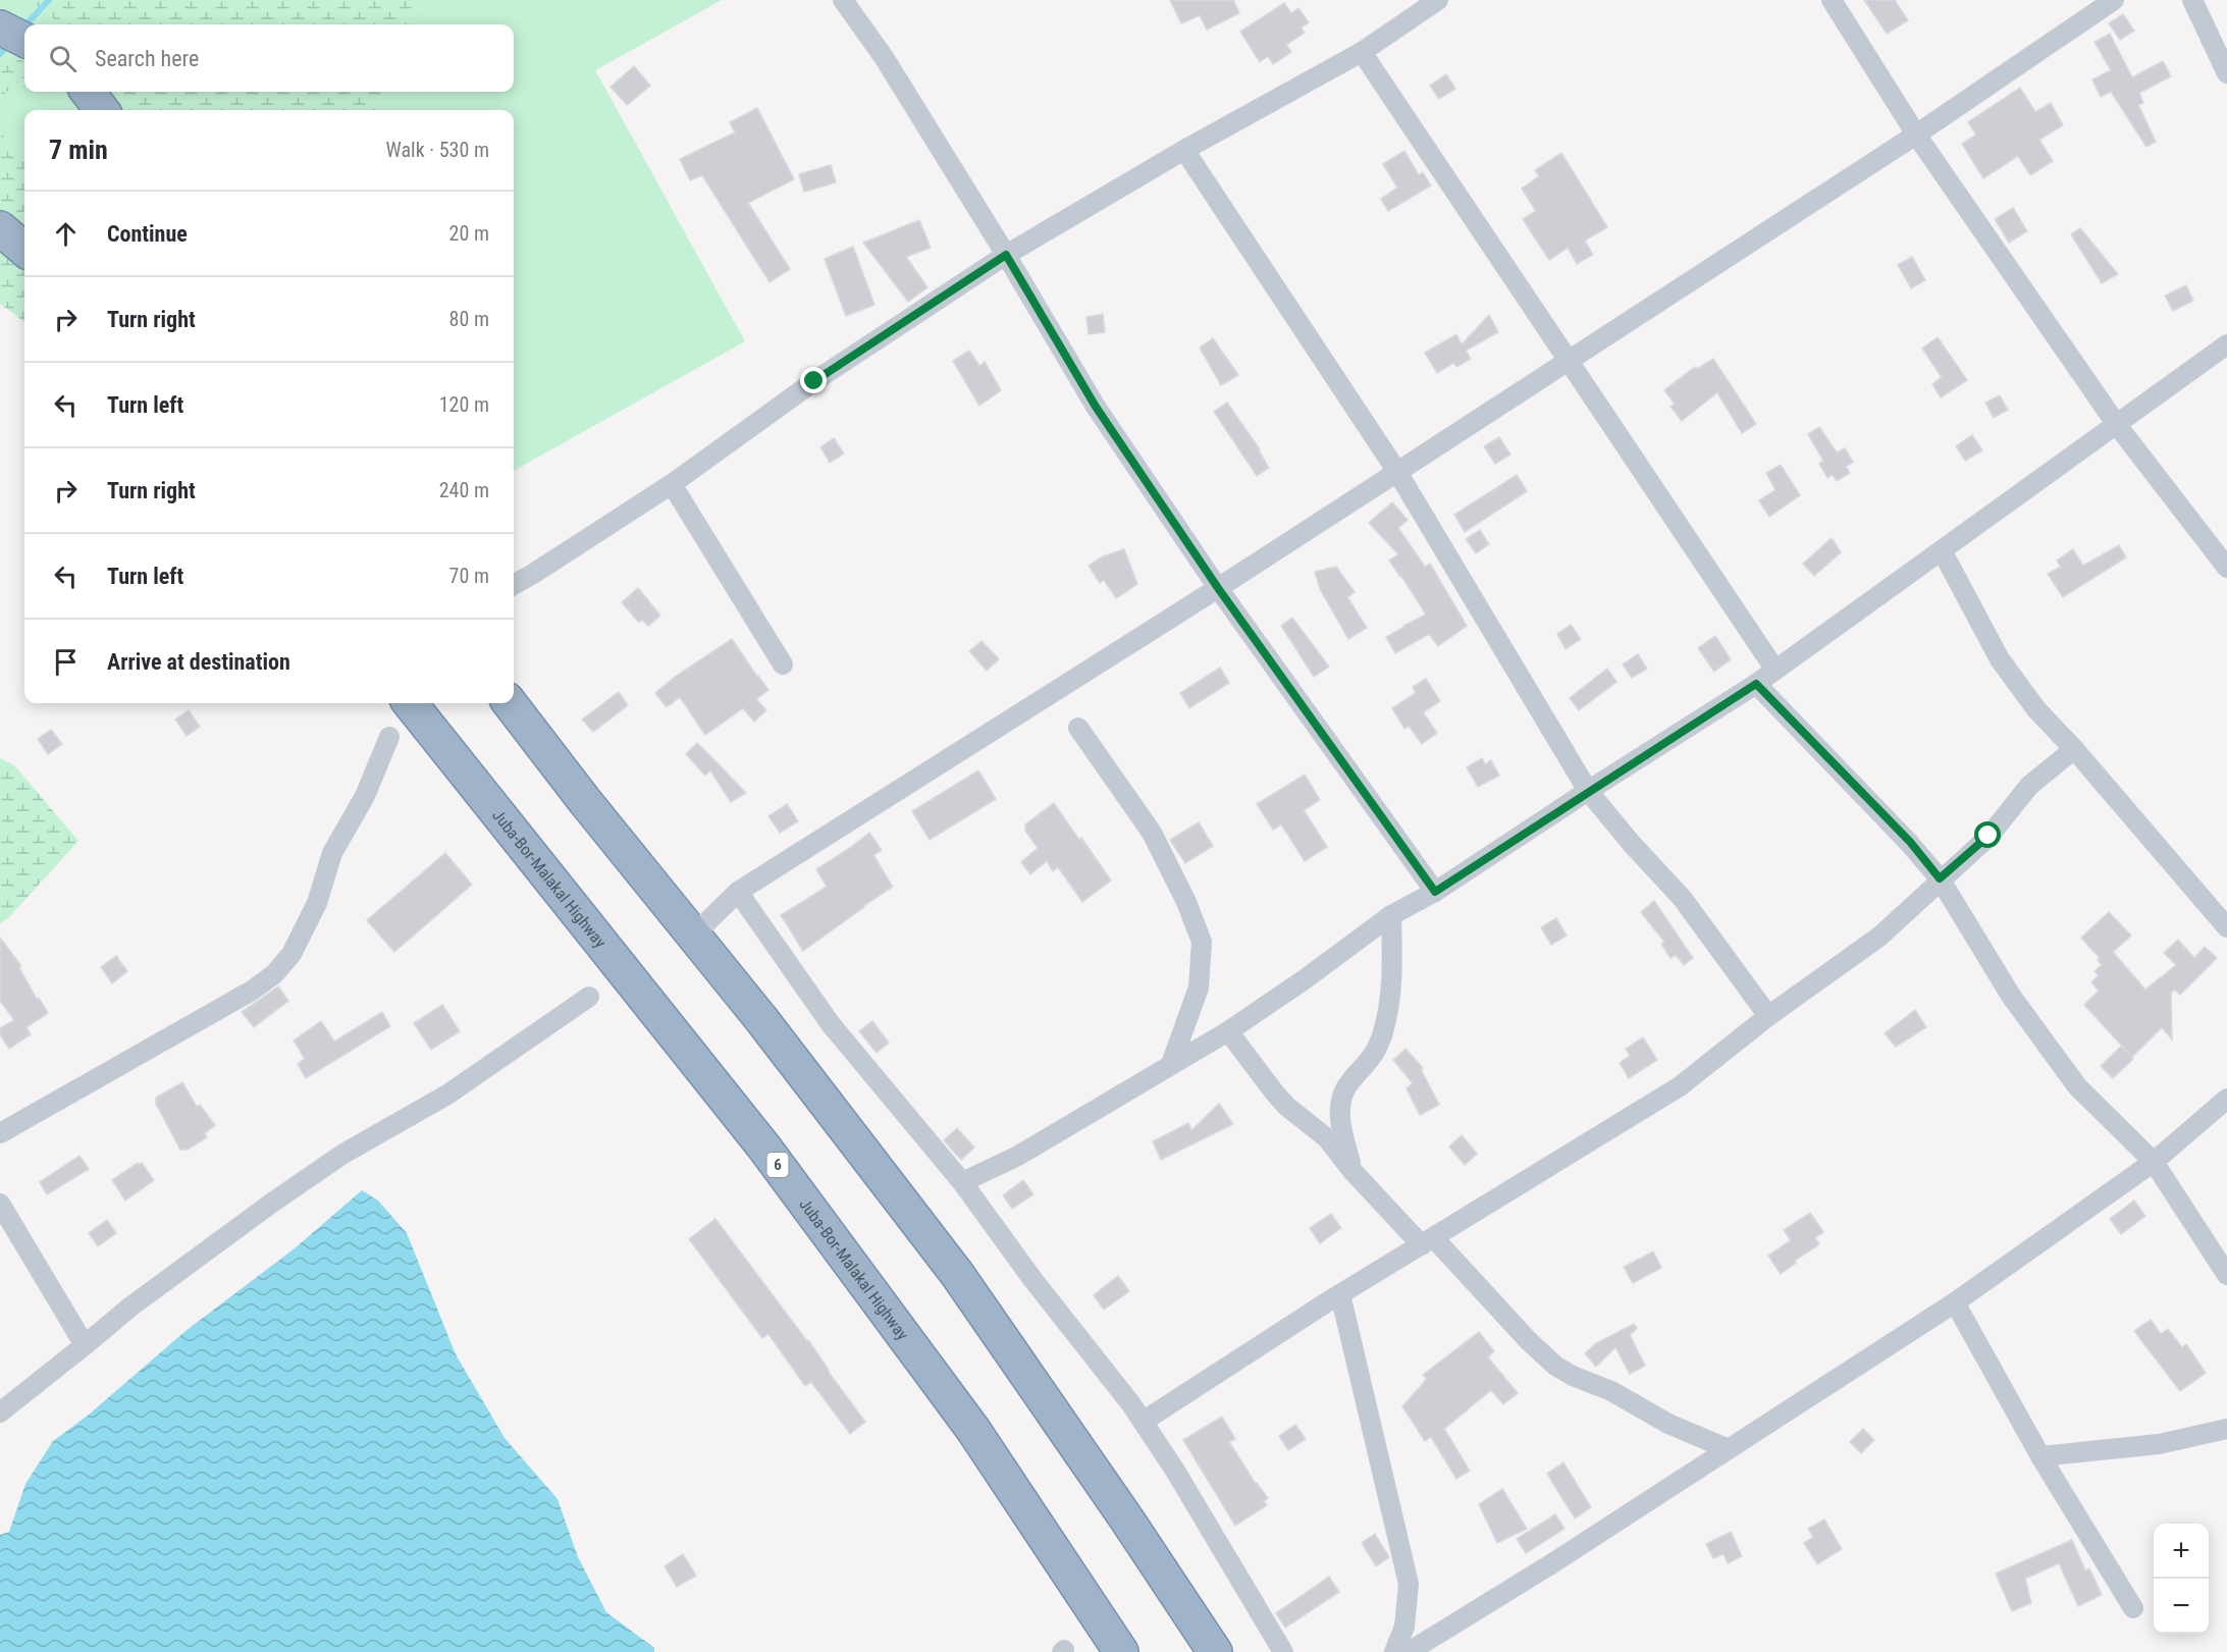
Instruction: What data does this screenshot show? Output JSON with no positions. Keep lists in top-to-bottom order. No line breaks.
{"streets":{"highway":["Juba-Bor-Malakal Highway","6"]},"page":{"search":"Search here","heading":["7 min","Walk · 530 m"],"list":[["Continue","20 m"],["Turn right","80 m"],["Turn left","120 m"],["Turn right","240 m"],["Turn left","70 m"],"Arrive at destination"],"map_buttons":["+","−"]}}
